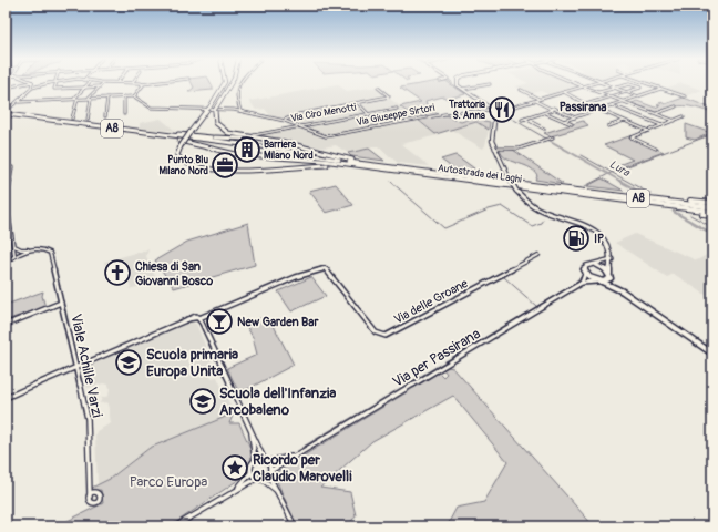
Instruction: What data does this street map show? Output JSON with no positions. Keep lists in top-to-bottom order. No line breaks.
{"streets":{"highway":["A8","Autostrada dei Laghi"],"street":["Via Ciro Menotti","Via Giuseppe Sirtori","Via delle Groane","Via per Passirana","Viale Achille Varzi"]},"crossings":[["Via Ciro Menotti","Via Giuseppe Sirtori"],["A8","Autostrada dei Laghi"]],"districts":["Passirana"],"water":["Lura"],"parks":["Parco Europa"],"places":{"restaurant":["Trattoria S. Anna"],"building":["Barriera Milano Nord"],"office":["Punto Blu Milano Nord"],"fuel station":["IP"],"church":["Chiesa di San Giovanni Bosco"],"bar":["New Garden Bar"],"school or university":["Scuola primaria Europa Unita","Scuola dell'Infanzia Arcobaleno"],"place":["Ricordo per Claudio Marovelli"]}}
